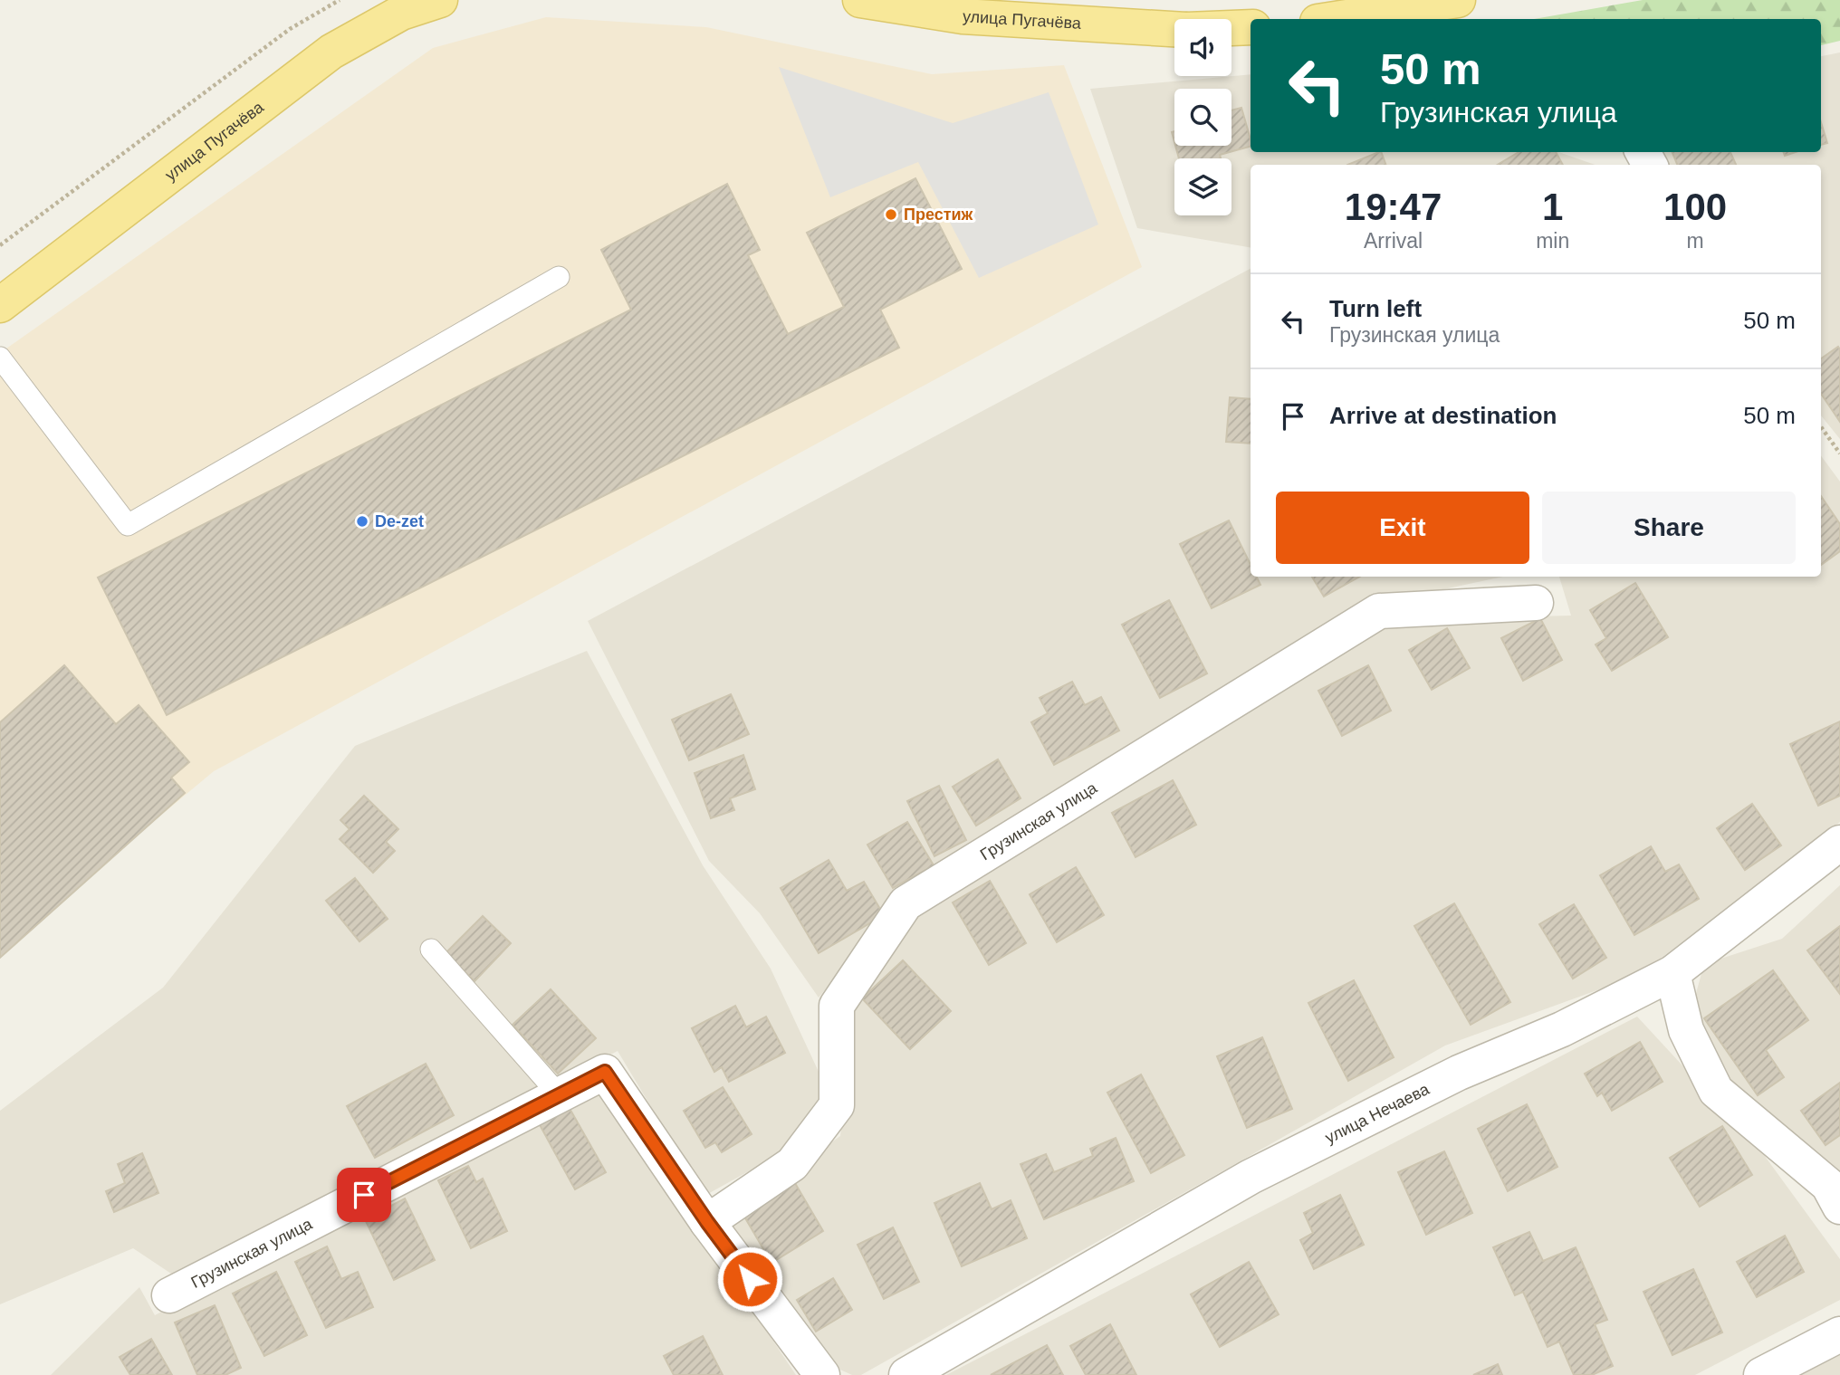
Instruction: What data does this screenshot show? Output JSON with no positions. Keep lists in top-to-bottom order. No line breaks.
{"streets":{"main road":["улица Пугачёва"],"street":["Грузинская улица","улица Нечаева"]},"places":["Престиж","De-zet"],"page":{"turn":["50 m","Грузинская улица"],"eta":["19:47","Arrival","1","min","100","m"],"list":[{"name":"Turn left","note":"Грузинская улица","value":"50 m"},{"name":"Arrive at destination","value":"50 m"}],"buttons":["Exit","Share"]}}
